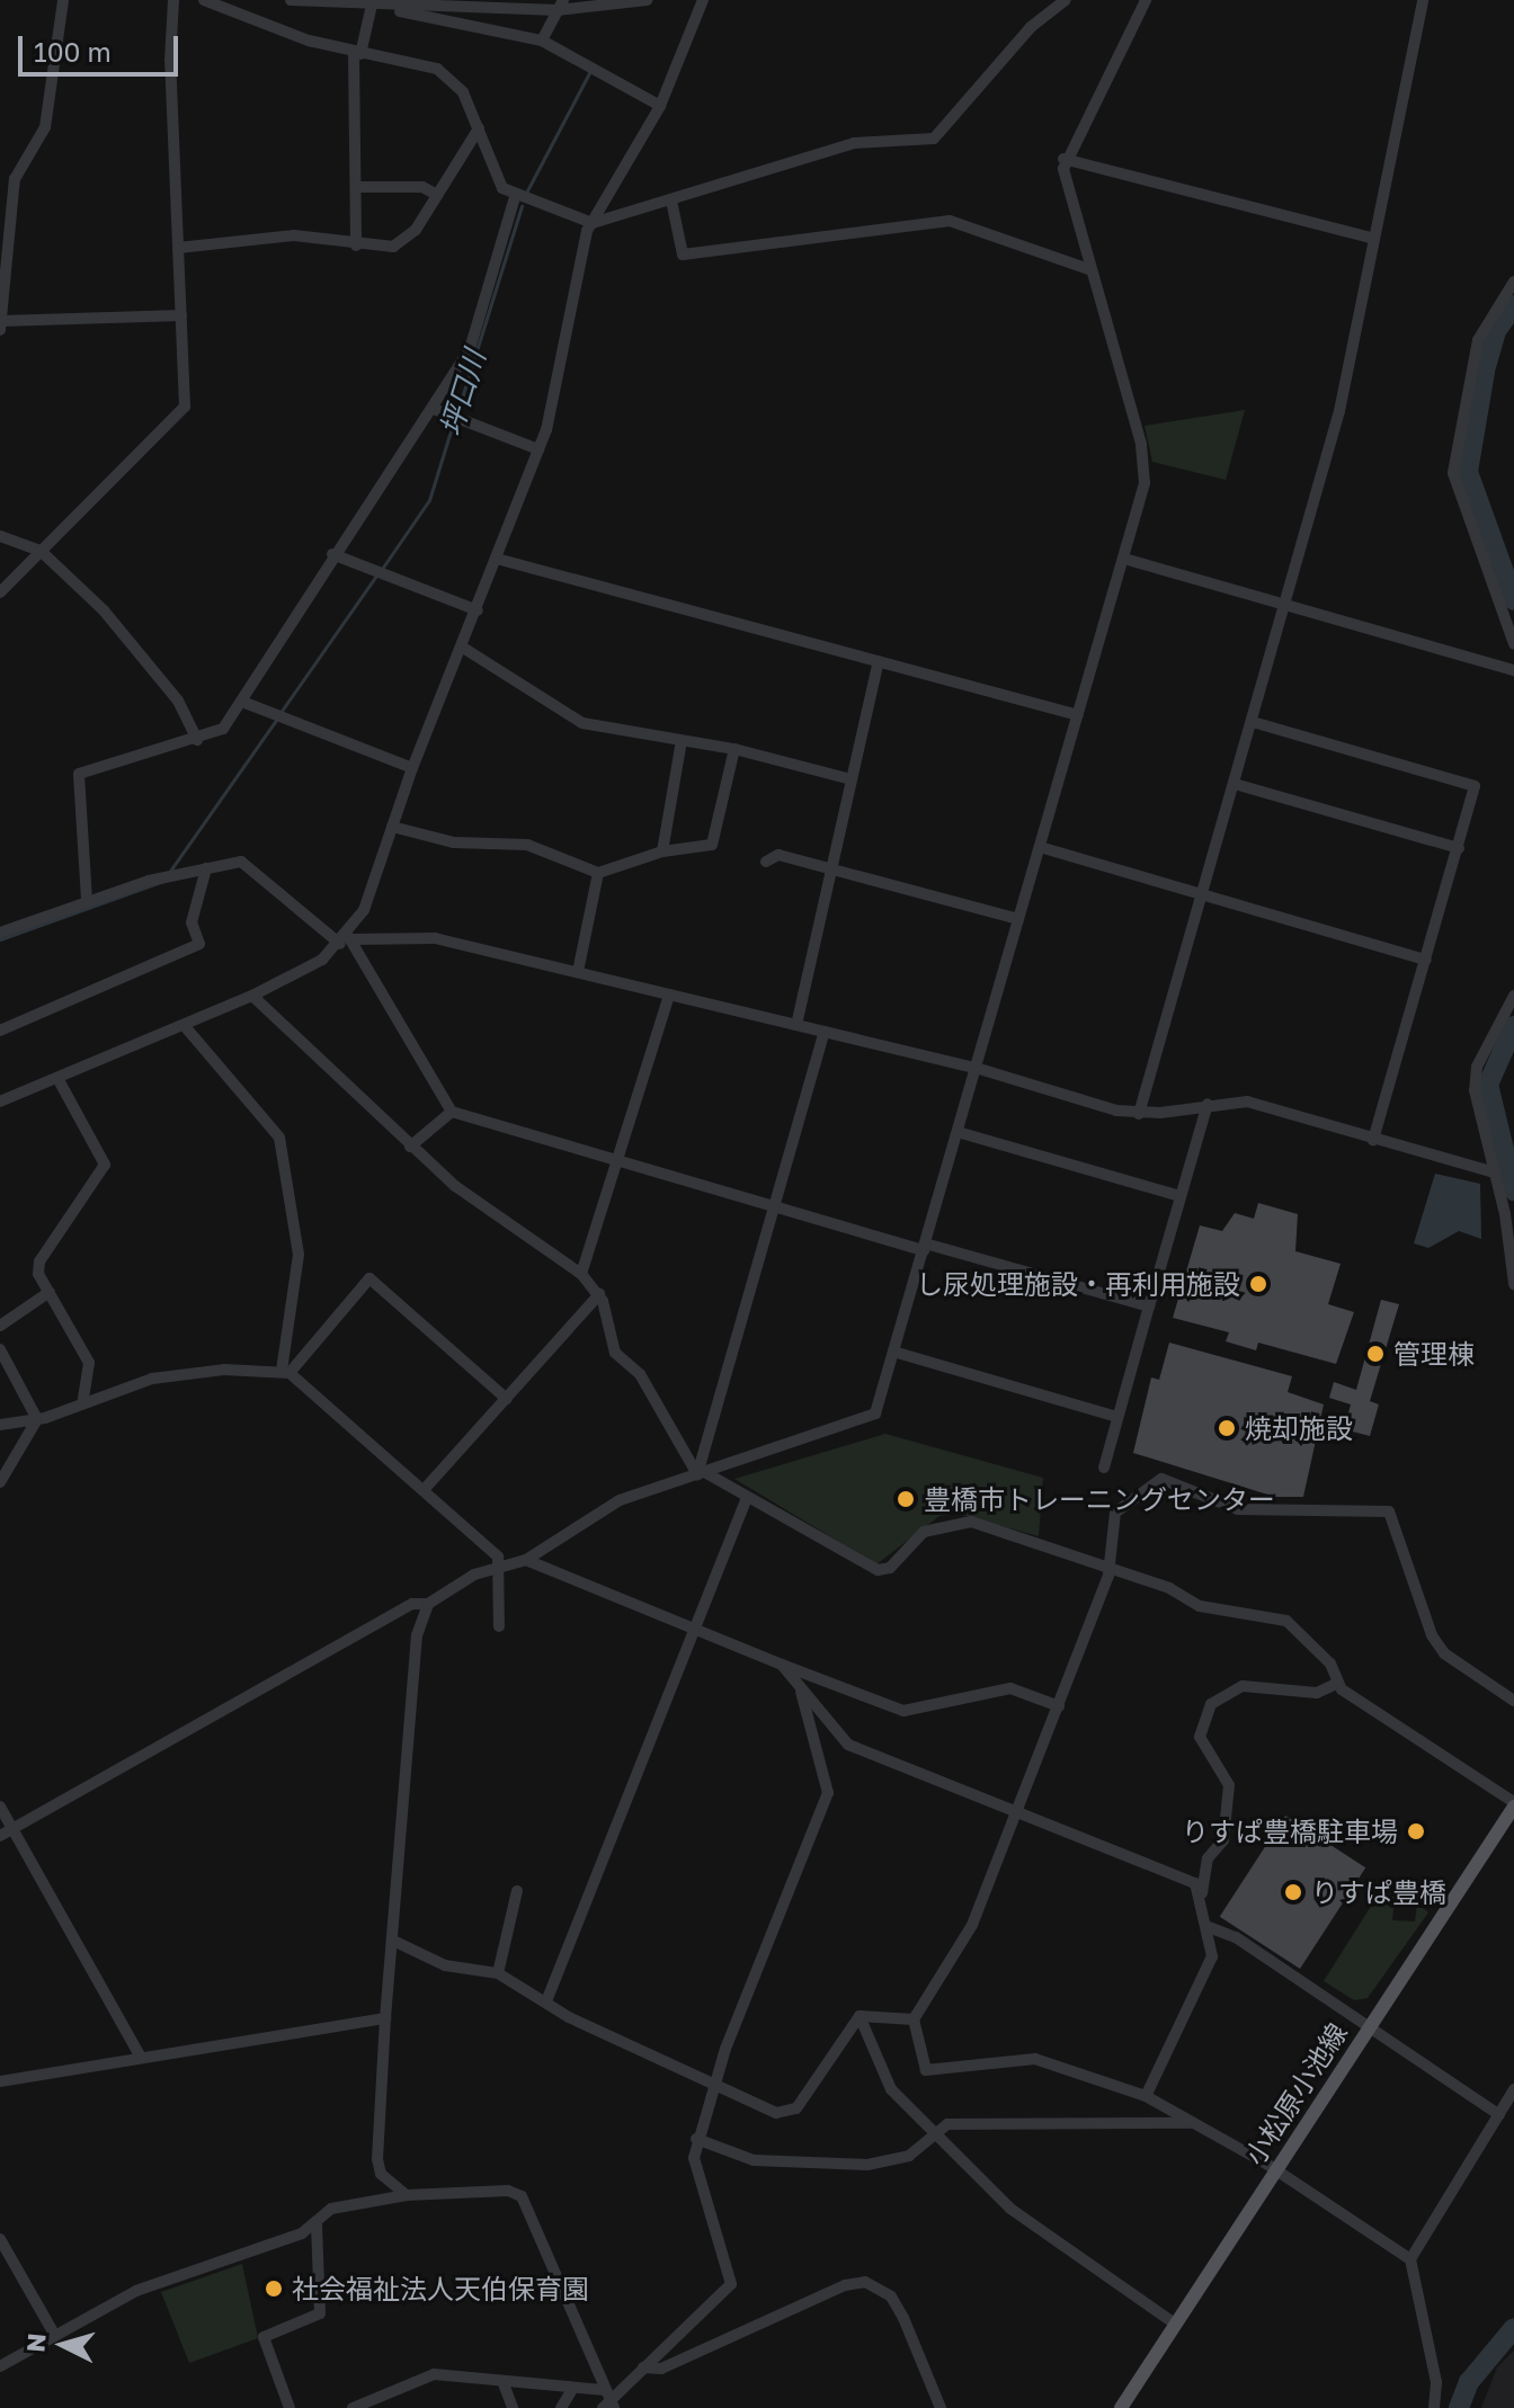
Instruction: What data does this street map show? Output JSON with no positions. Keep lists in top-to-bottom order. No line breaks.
{"streets":{"main road":["小松原小池線"]},"water":["坪口川"],"places":["し尿処理施設・再利用施設","管理棟","焼却施設","豊橋市トレーニングセンター","りすぱ豊橋駐車場","りすぱ豊橋","社会福祉法人天伯保育園"],"scale_bar":"100 m","north":"left"}
